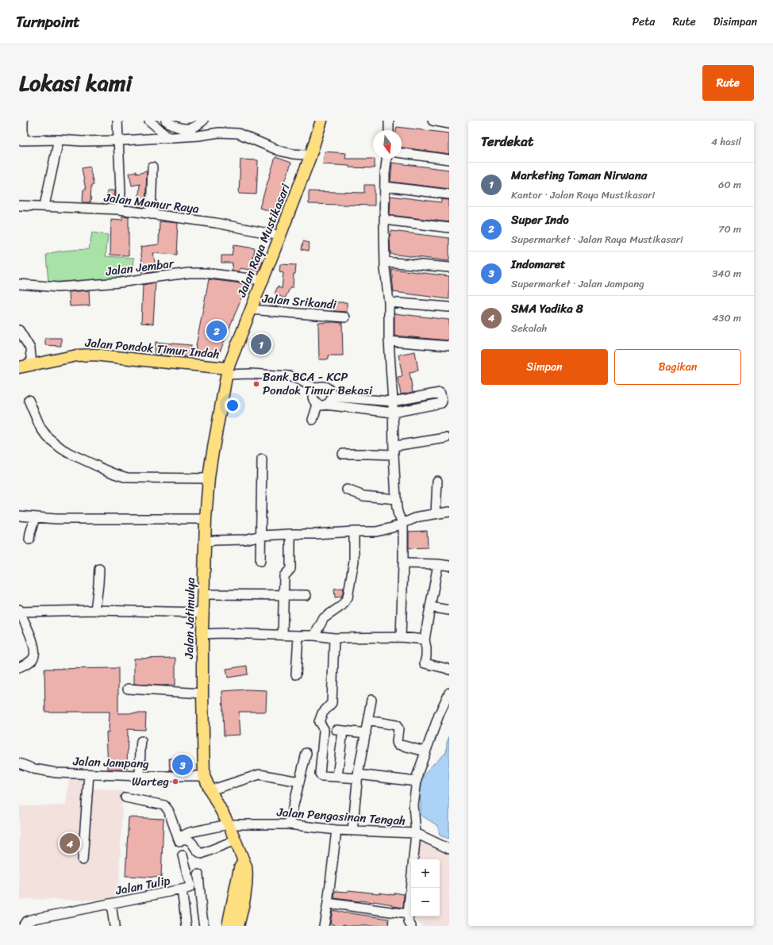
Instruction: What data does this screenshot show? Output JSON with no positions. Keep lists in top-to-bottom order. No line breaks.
{"streets":{"main road":["Jalan Raya Mustikasari","Jalan Pondok Timur Indah","Jalan Jatimulya"],"street":["Jalan Mamur Raya","Jalan Jembar","Jalan Srikandi","Jalan Jampang","Jalan Pengasinan Tengah","Jalan Tulip"]},"crossings":[["Jalan Mamur Raya","Jalan Raya Mustikasari"],["Jalan Raya Mustikasari","Jalan Jembar"],["Jalan Raya Mustikasari","Jalan Srikandi"],["Jalan Raya Mustikasari","Jalan Pondok Timur Indah"],["Jalan Raya Mustikasari","Jalan Jatimulya"],["Jalan Pondok Timur Indah","Jalan Jatimulya"],["Jalan Jatimulya","Jalan Jampang"],["Jalan Jatimulya","Jalan Pengasinan Tengah"]],"places":["Bank BCA - KCP Pondok Timur Bekasi","Warteg"],"north":"bottom","page":{"header":"Turnpoint","nav":["Peta","Rute","Disimpan"],"title":"Lokasi kami","buttons":["Rute",["Simpan","Bagikan"]],"heading":["Terdekat","4 hasil"],"list":[{"mark":"1","name":"Marketing Taman Nirwana","note":"Kantor · Jalan Raya Mustikasari","value":"60 m"},{"mark":"2","name":"Super Indo","note":"Supermarket · Jalan Raya Mustikasari","value":"70 m"},{"mark":"3","name":"Indomaret","note":"Supermarket · Jalan Jampang","value":"340 m"},{"mark":"4","name":"SMA Yadika 8","note":"Sekolah","value":"430 m"}],"pins":["2","1","3","4"],"map_buttons":["+","−"]}}
